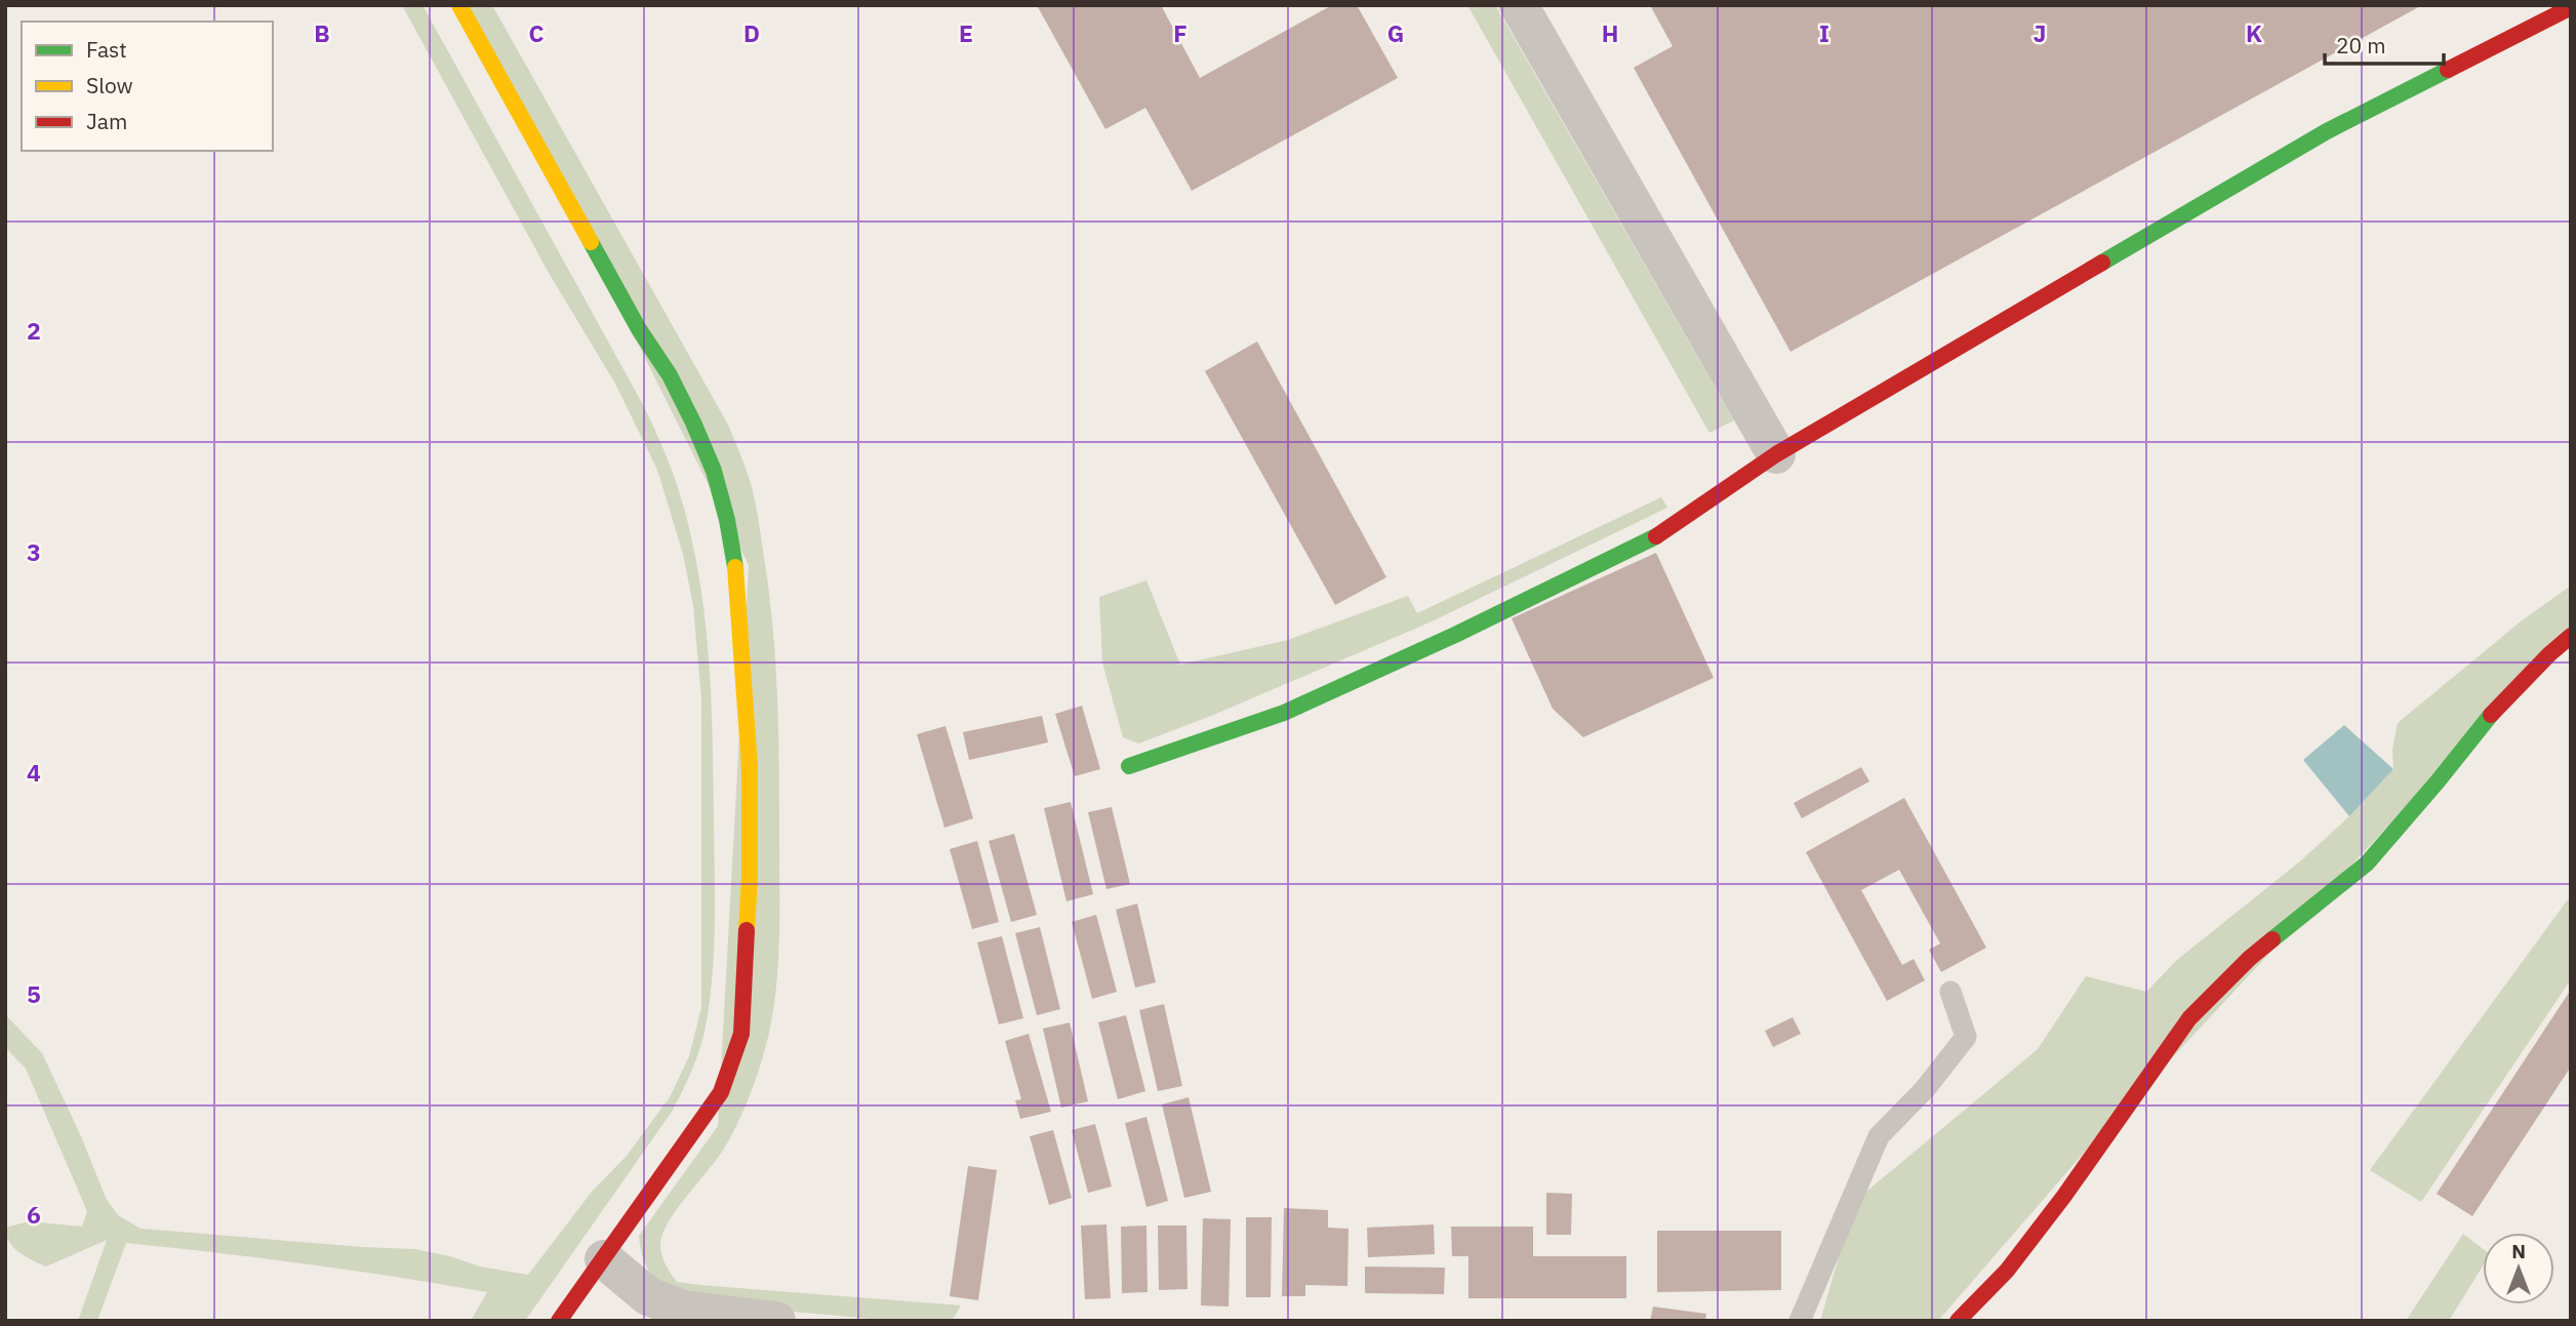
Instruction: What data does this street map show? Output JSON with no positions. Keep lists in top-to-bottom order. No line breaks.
{"legend":["Fast","Slow","Jam"],"scale_bar":"20 m","north":"top","grid":{"columns":["B","C","D","E","F","G","H","I","J","K"],"rows":["2","3","4","5","6"]}}
